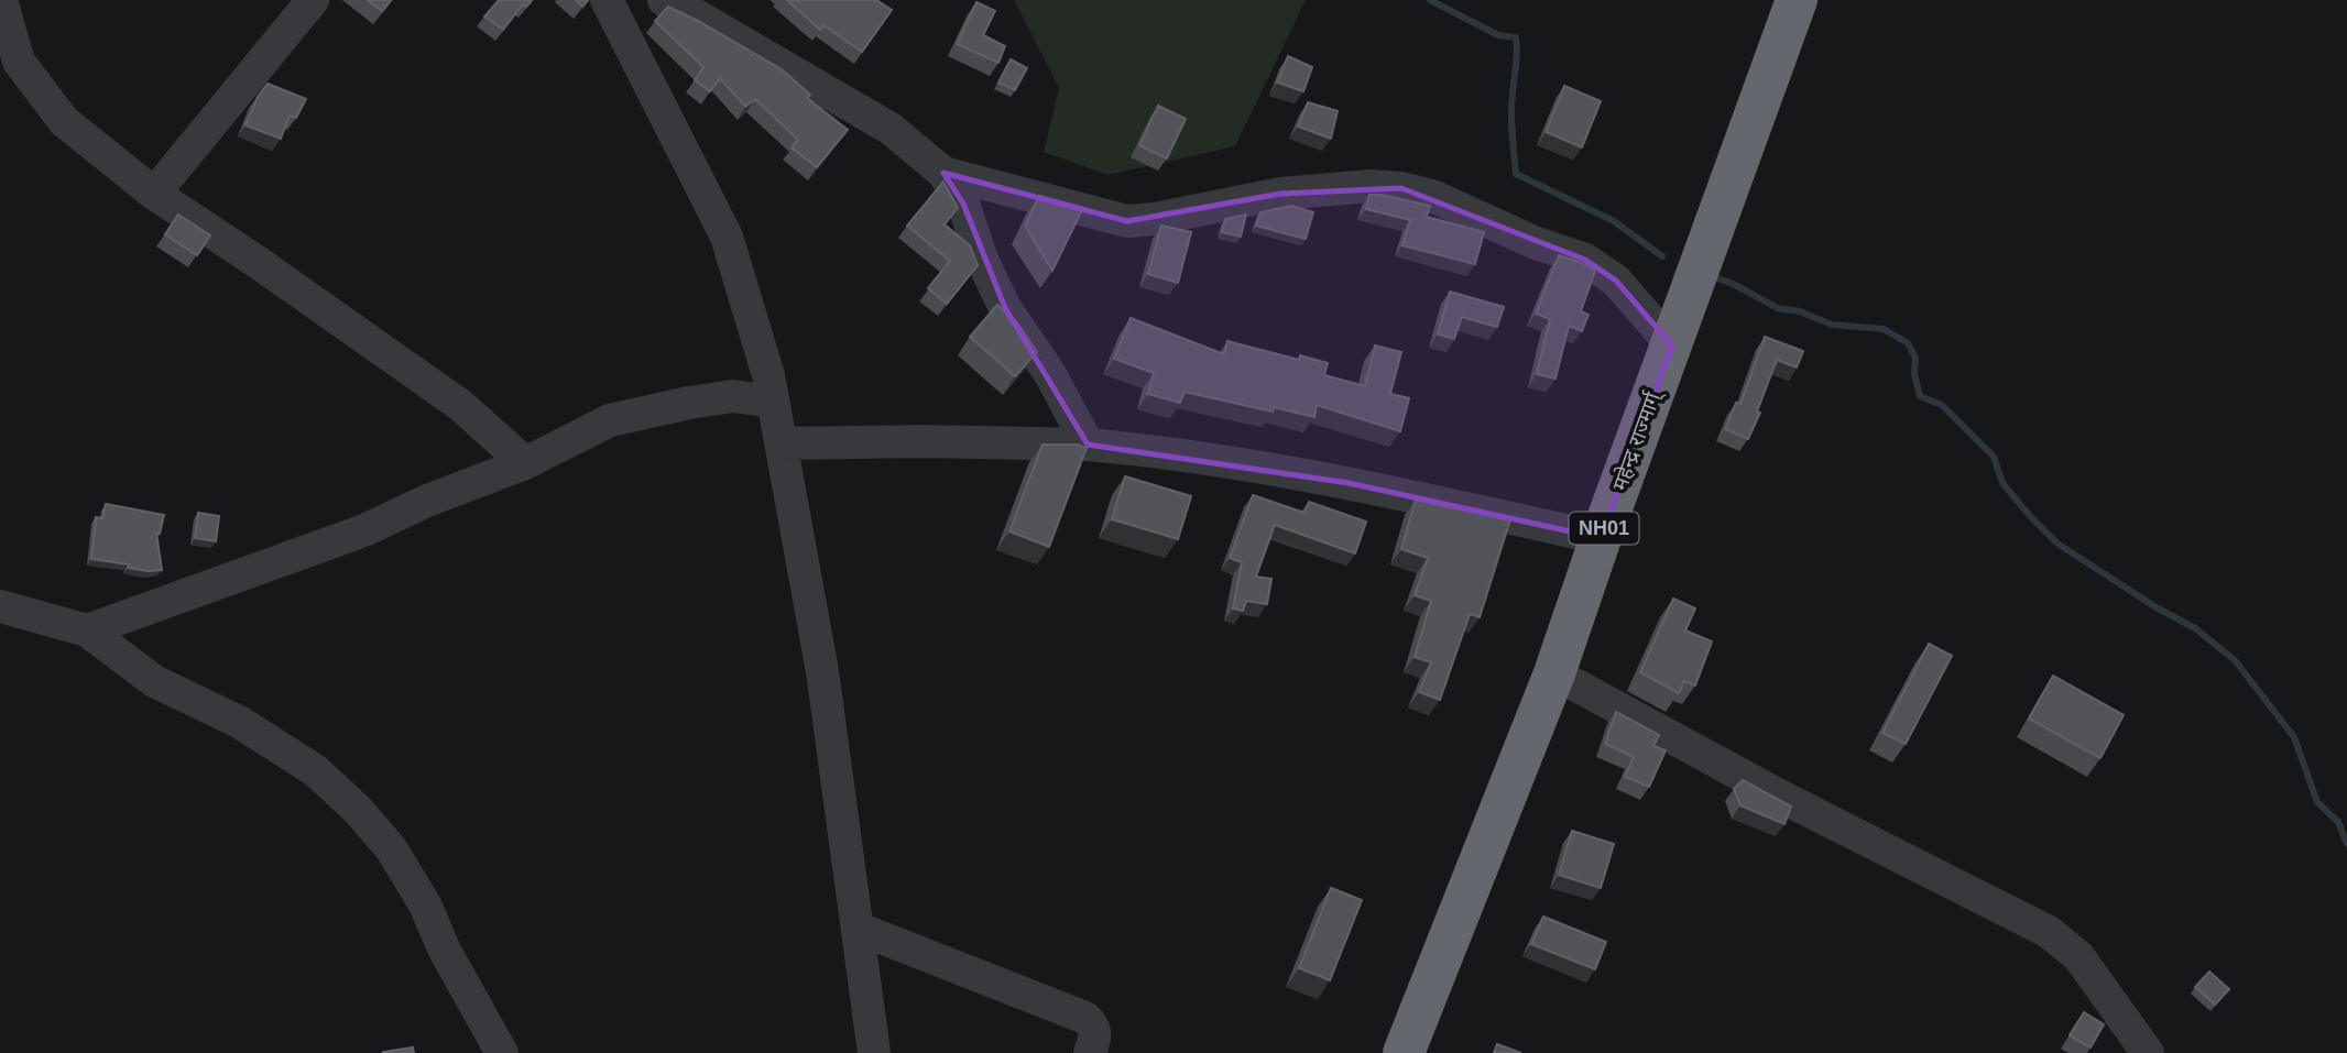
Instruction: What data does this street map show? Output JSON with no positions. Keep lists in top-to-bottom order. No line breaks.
{"streets":{"highway":["महेन्द्र राज्मार्ग्","NH01"]}}
